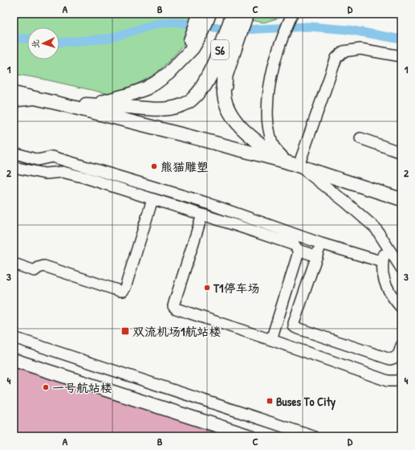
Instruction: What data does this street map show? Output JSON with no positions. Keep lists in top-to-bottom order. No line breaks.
{"streets":{"highway":["S6"]},"places":{"other":["熊猫雕塑","T1停车场","一号航站楼"],"transit":["双流机场1航站楼","Buses To City"]},"north":"left","grid":{"columns":["A","B","C","D"],"rows":["1","2","3","4"]}}
